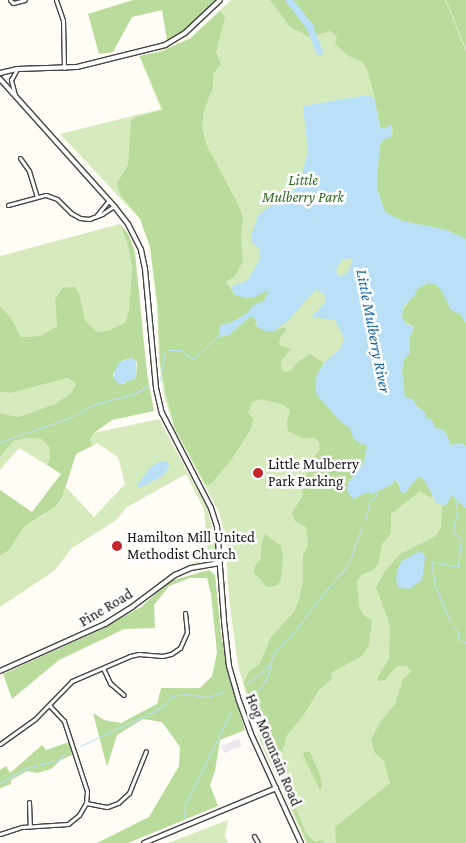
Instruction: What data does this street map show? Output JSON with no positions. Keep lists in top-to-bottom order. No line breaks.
{"streets":{"street":["Pine Road","Hog Mountain Road"]},"crossings":[["Pine Road","Hog Mountain Road"]],"water":["Little Mulberry River"],"parks":["Little Mulberry Park"],"places":["Little Mulberry Park Parking","Hamilton Mill United Methodist Church"]}
